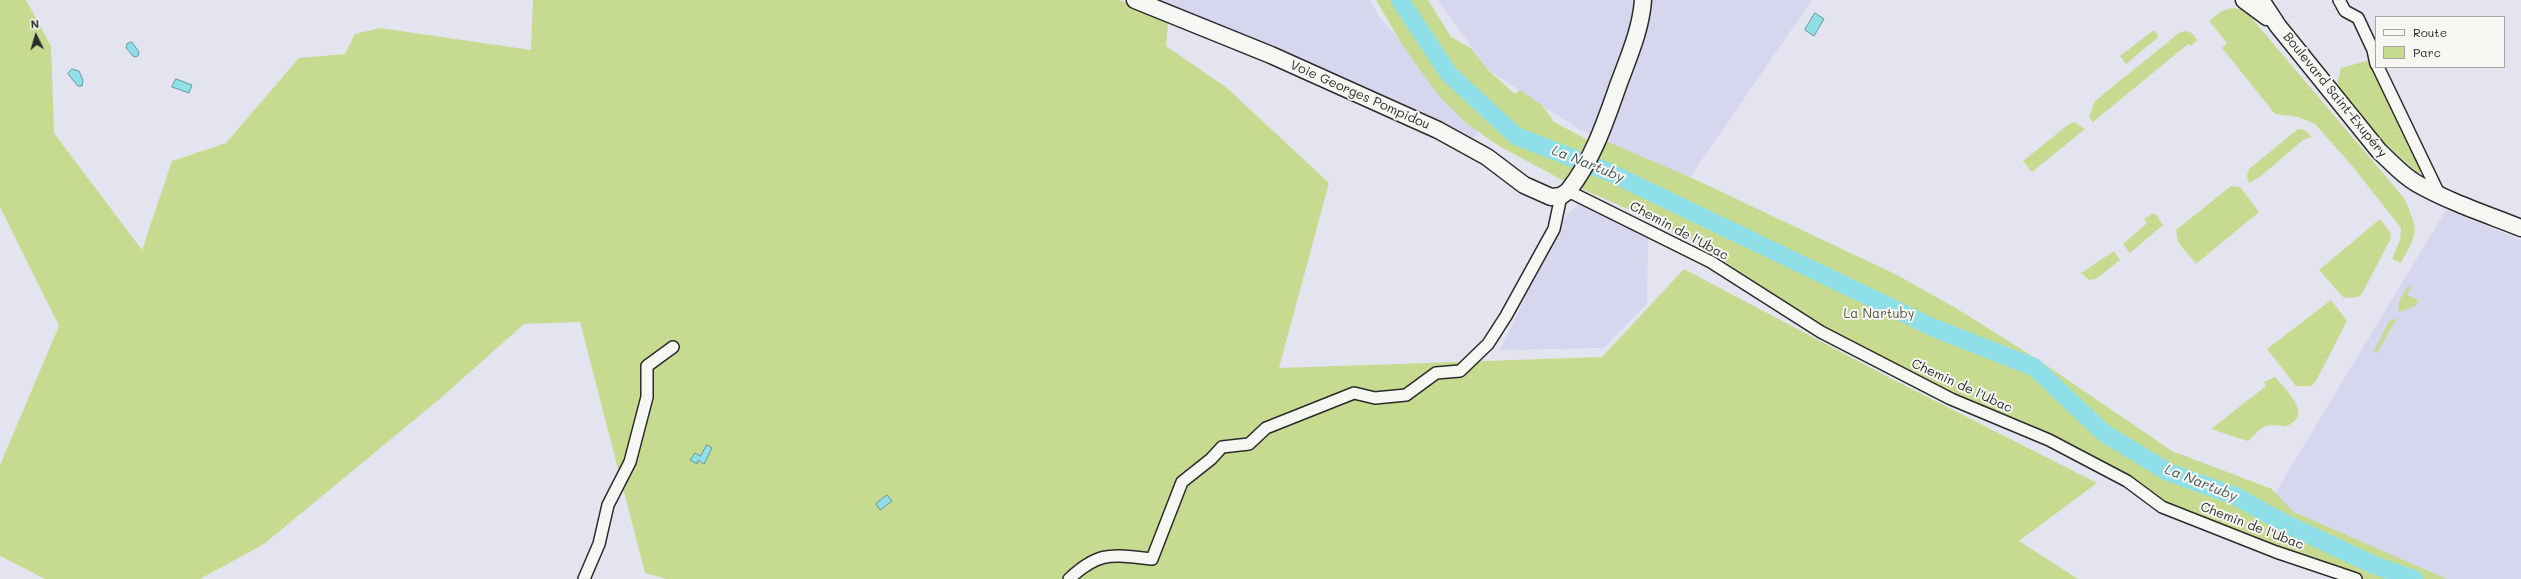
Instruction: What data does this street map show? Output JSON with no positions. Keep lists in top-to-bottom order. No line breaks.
{"streets":{"street":["Voie Georges Pompidou","Boulevard Saint-Exupéry","Chemin de l'Ubac"]},"crossings":[["Voie Georges Pompidou","Chemin de l'Ubac"]],"water":["La Nartuby"],"parks":["La Nartuby"],"legend":["Route","Parc"],"north":"top"}
